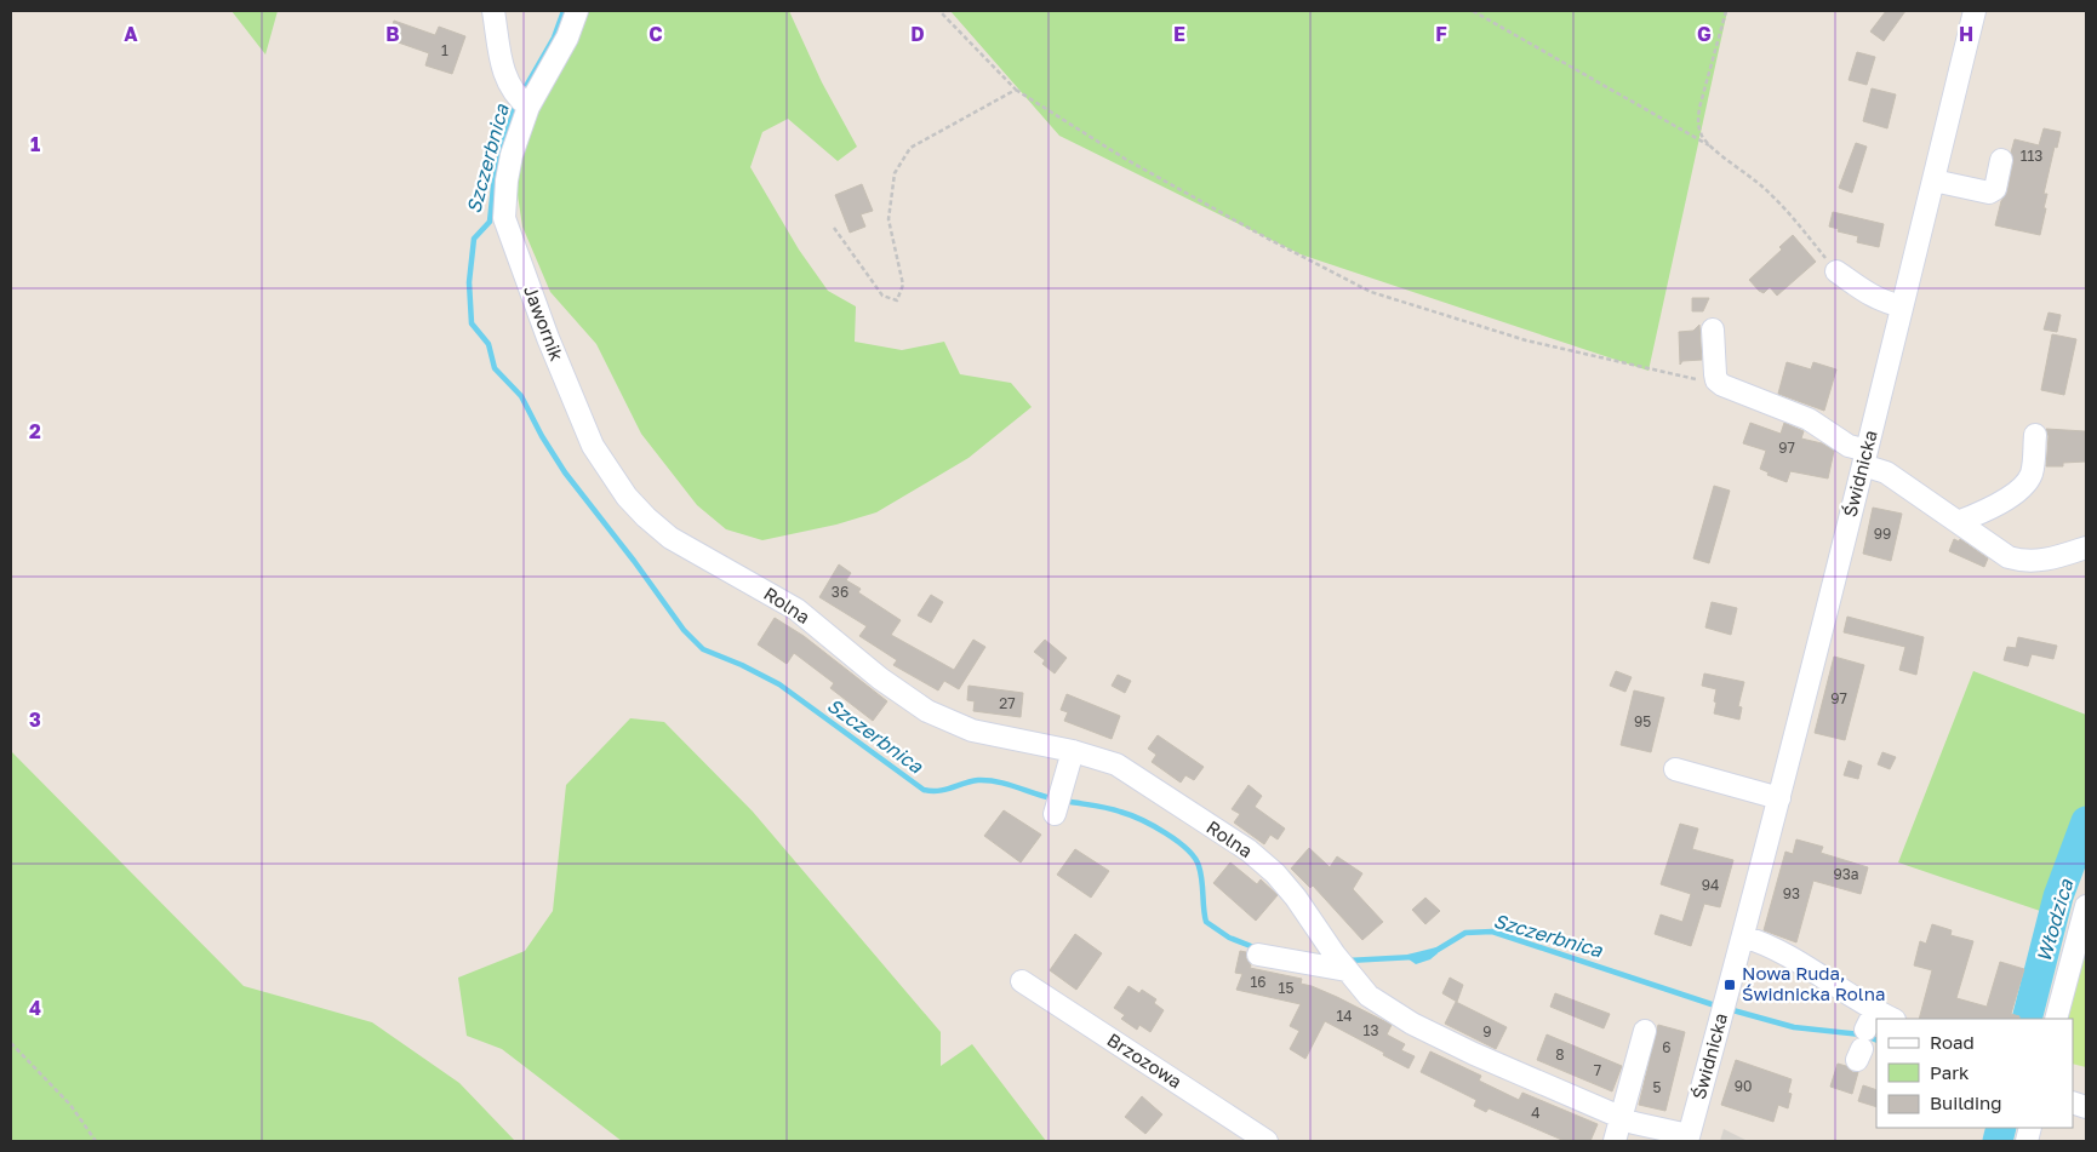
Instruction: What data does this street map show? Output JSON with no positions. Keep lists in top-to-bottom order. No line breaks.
{"streets":{"street":["Jawornik","Świdnicka","Rolna","Brzozowa"]},"crossings":[["Jawornik","Rolna"],["Świdnicka","Rolna"]],"water":["Szczerbnica","Włodzica"],"places":{"transit":["Nowa Ruda, Świdnicka Rolna"]},"house_numbers":["1","113","97","99","36","97","27","95","93a","94","93","16","15","14","13","9","6","8","7","90","5","4"],"legend":["Road","Park","Building"],"grid":{"columns":["A","B","C","D","E","F","G","H"],"rows":["1","2","3","4"]}}
